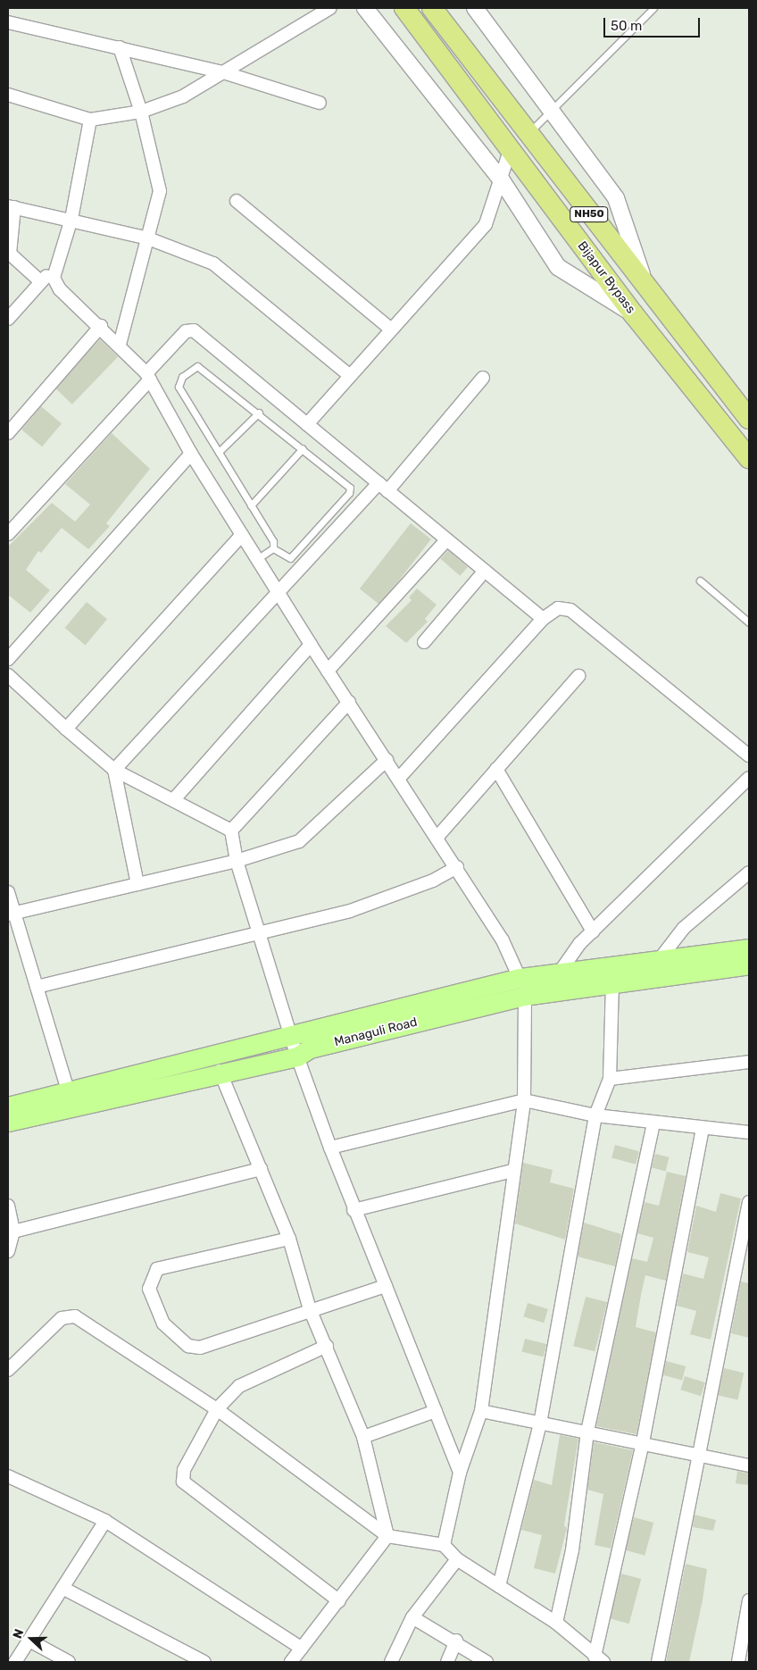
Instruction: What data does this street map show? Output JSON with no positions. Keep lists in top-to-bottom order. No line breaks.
{"streets":{"highway":["NH50","Bijapur Bypass"],"main road":["Managuli Road"]},"scale_bar":"50 m","north":"left"}
